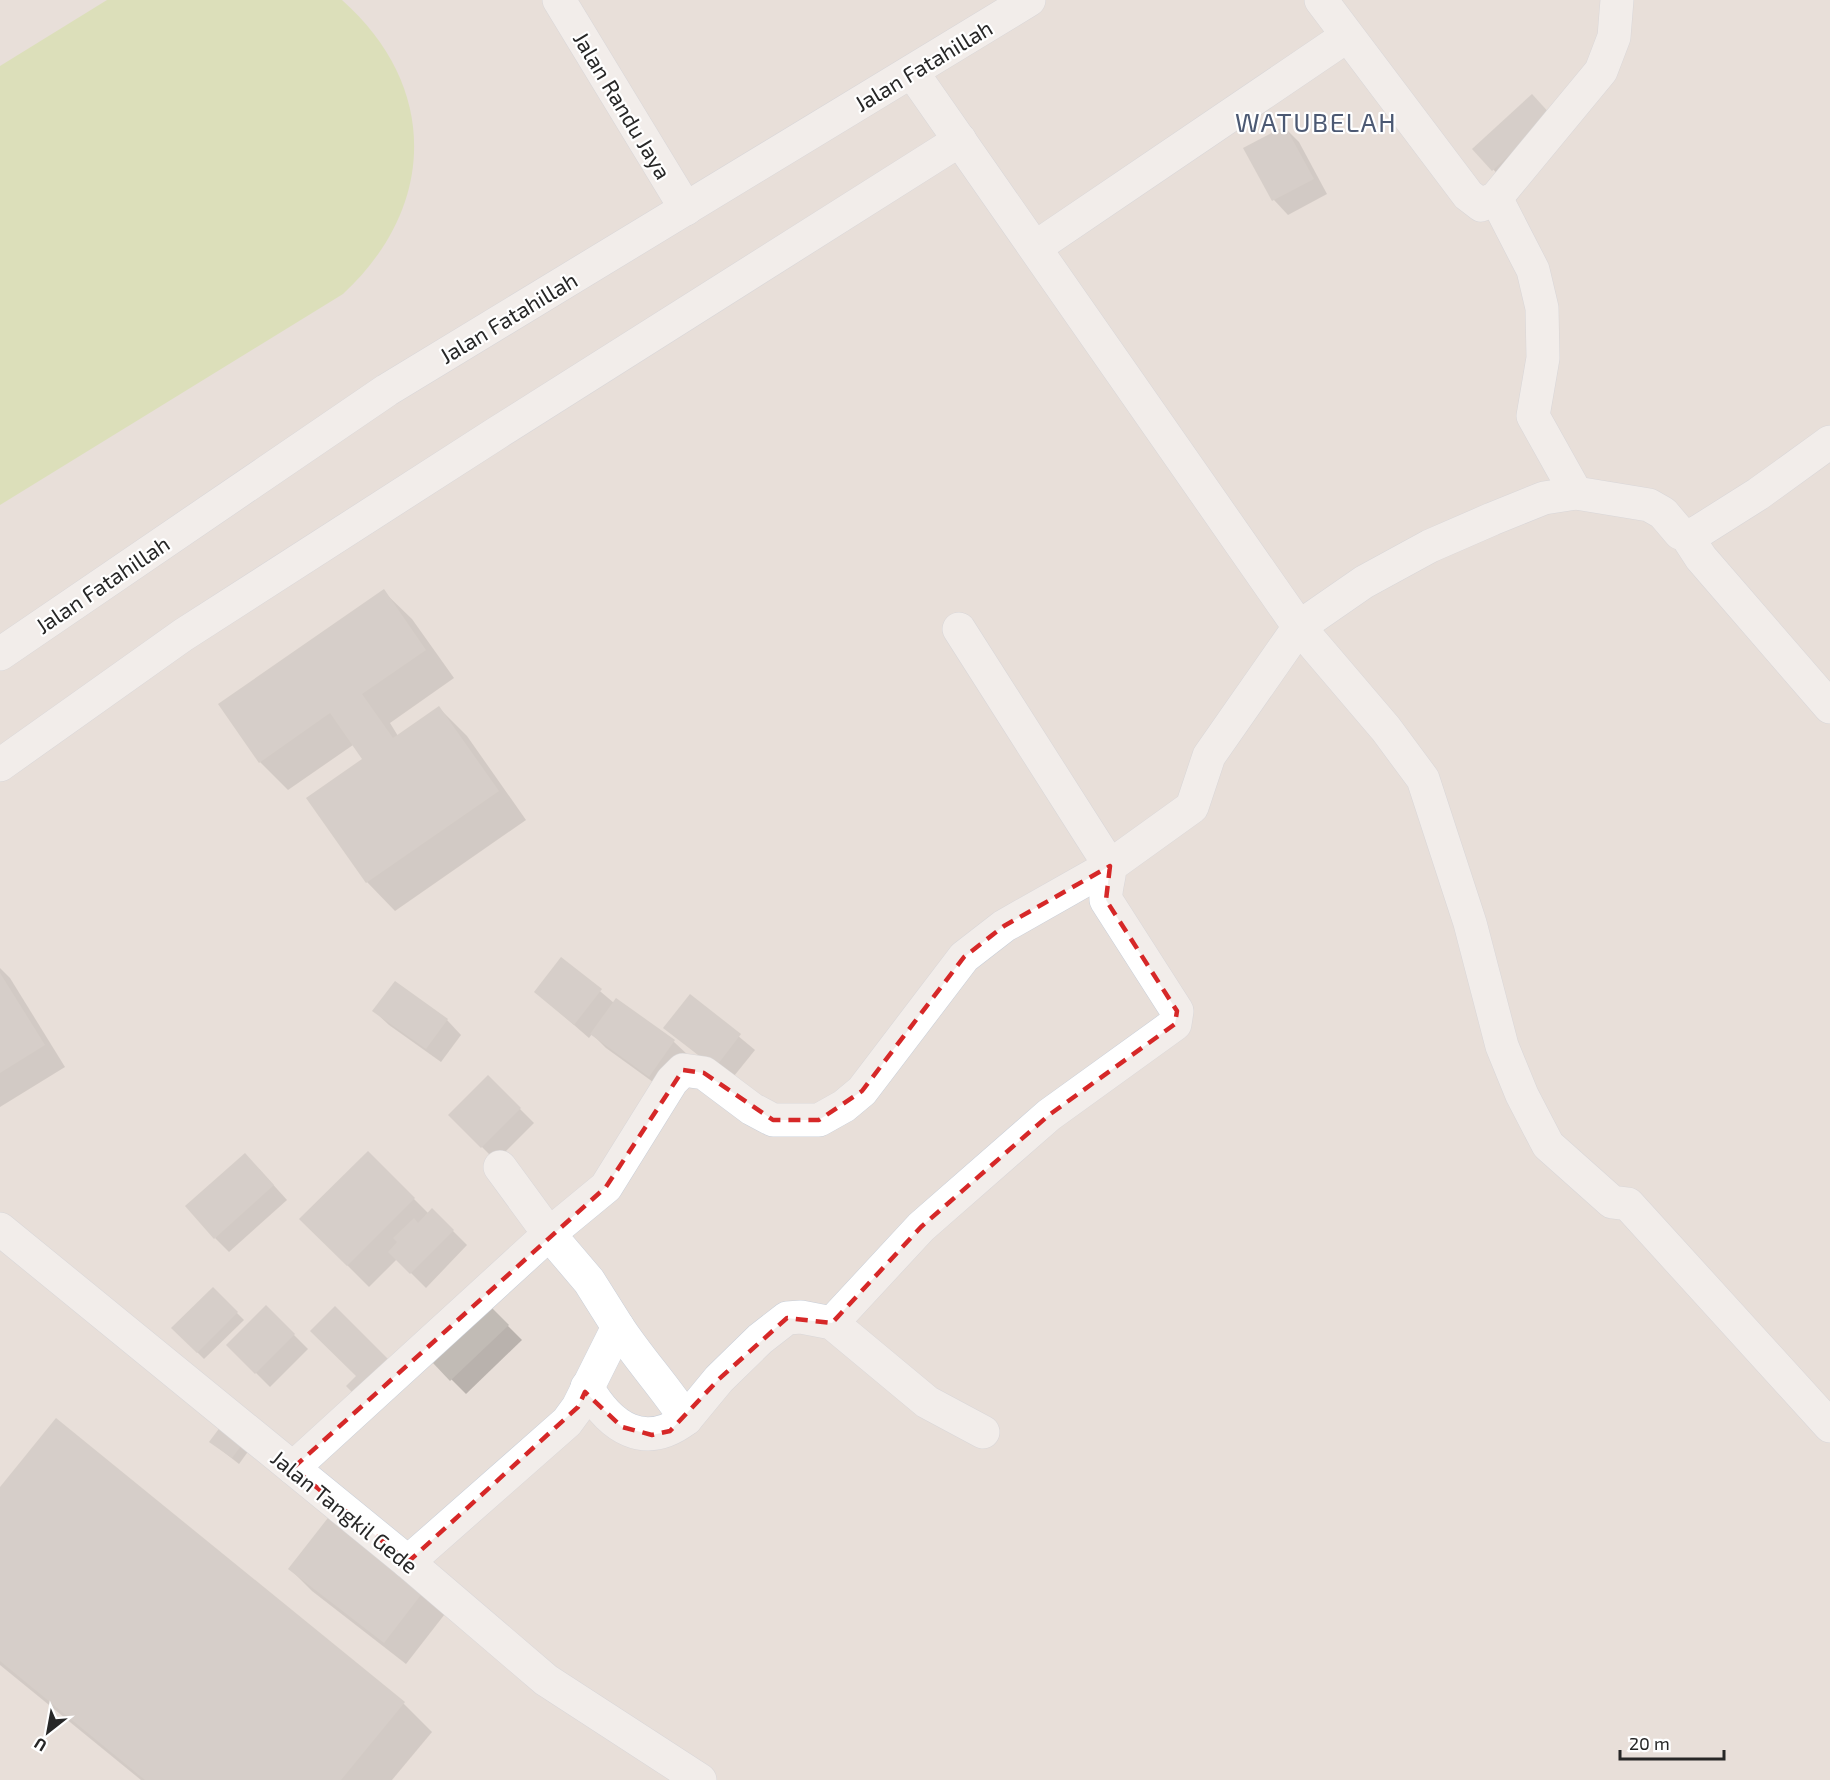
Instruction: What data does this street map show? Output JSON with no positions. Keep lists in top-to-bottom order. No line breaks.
{"streets":{"street":["Jalan Fatahillah","Jalan Randu Jaya","Jalan Tangkil Gede"]},"crossings":[["Jalan Fatahillah","Jalan Randu Jaya"]],"districts":["WATUBELAH"],"scale_bar":"20 m","north":"bottom left"}
